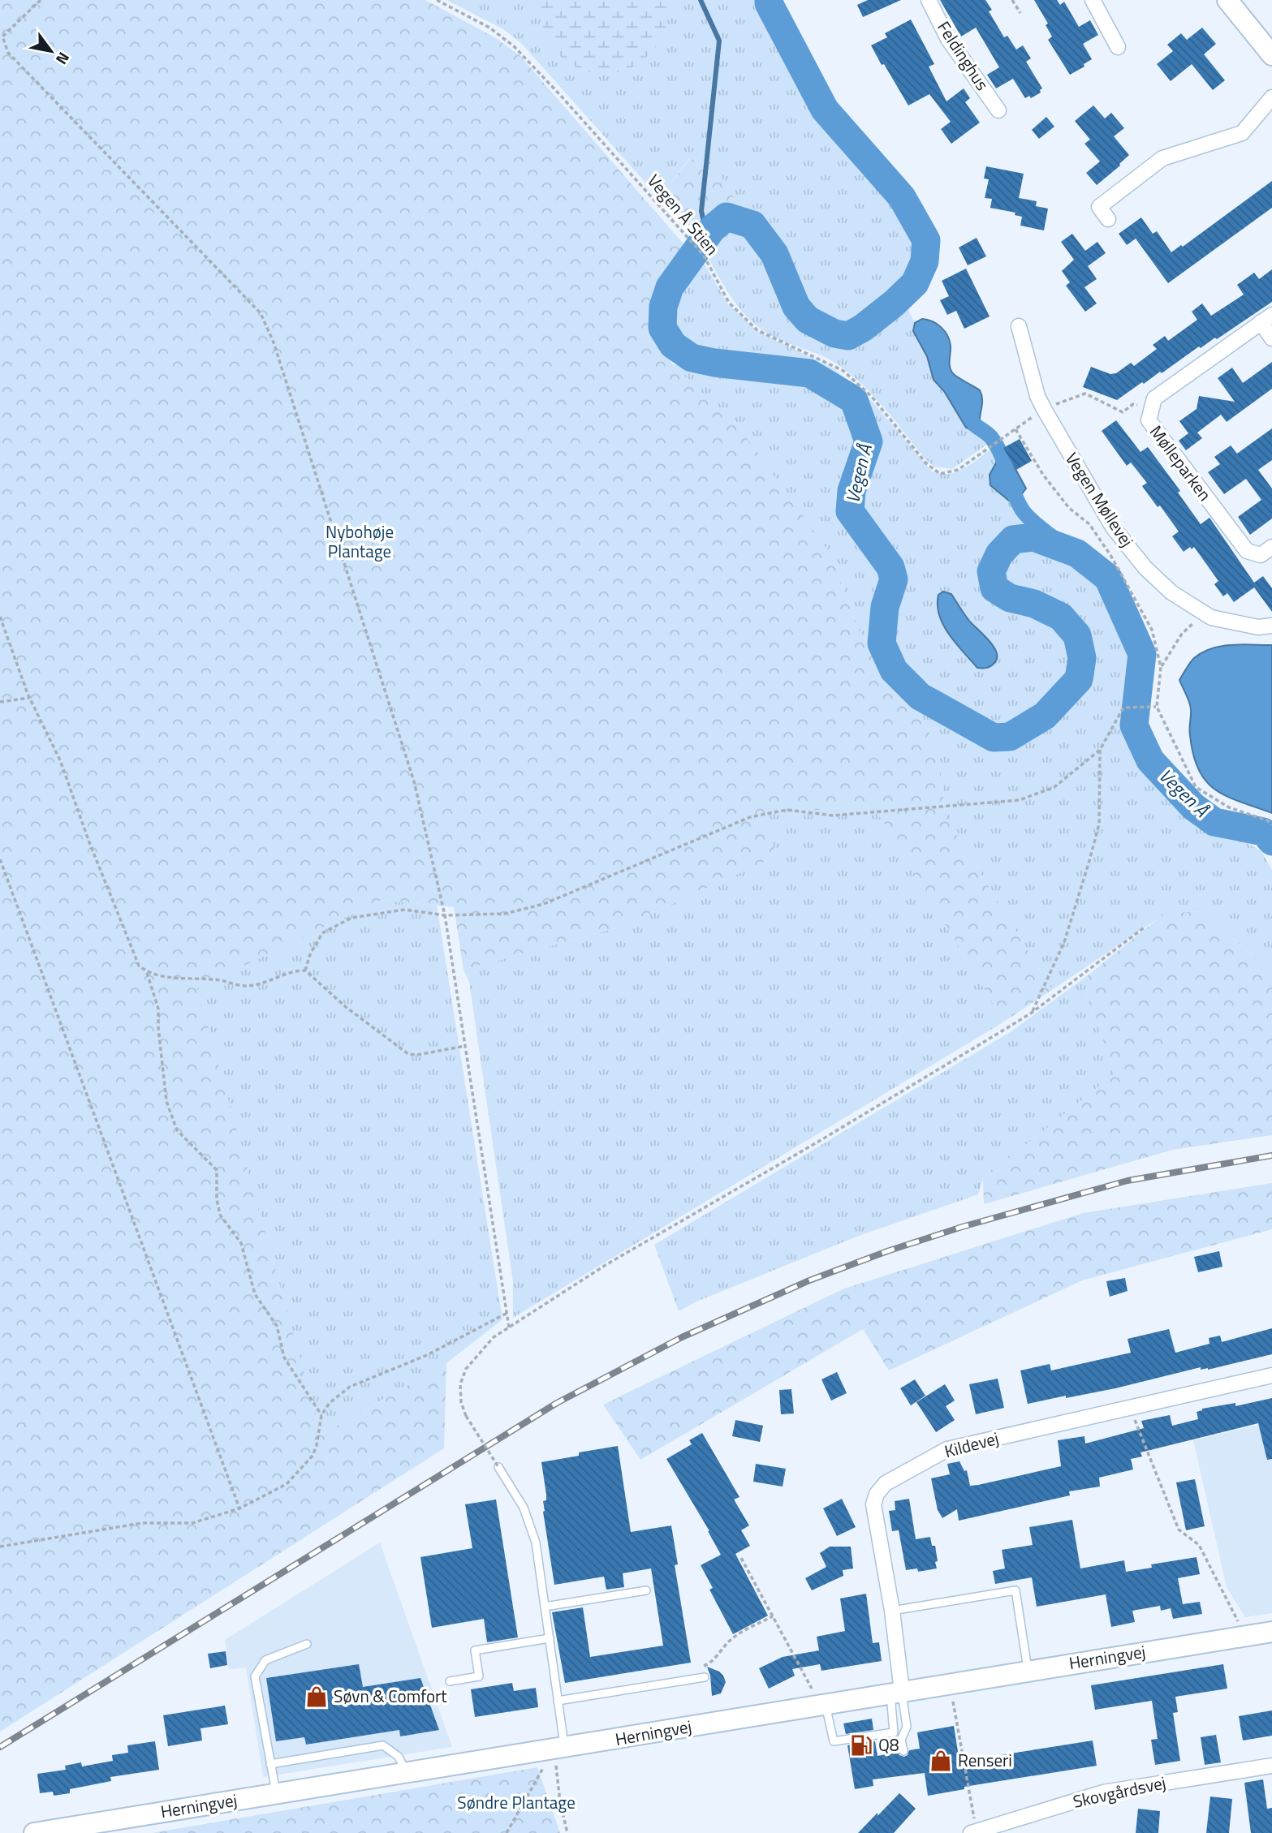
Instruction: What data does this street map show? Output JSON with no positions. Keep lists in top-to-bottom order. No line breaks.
{"streets":{"street":["Feldinghus","Mølleparken","Vegen Møllevej","Kildevej","Herningvej","Skovgårdsvej"],"path":["Vegen Å Stien"]},"crossings":[["Vegen Å Stien","Mølleparken"],["Vegen Å Stien","Vegen Møllevej"],["Kildevej","Herningvej"]],"water":["Vegen Å"],"parks":["Nybohøje Plantage","Søndre Plantage"],"places":{"shop":["Søvn & Comfort","Renseri"],"fuel station":["Q8"]},"north":"bottom right"}
